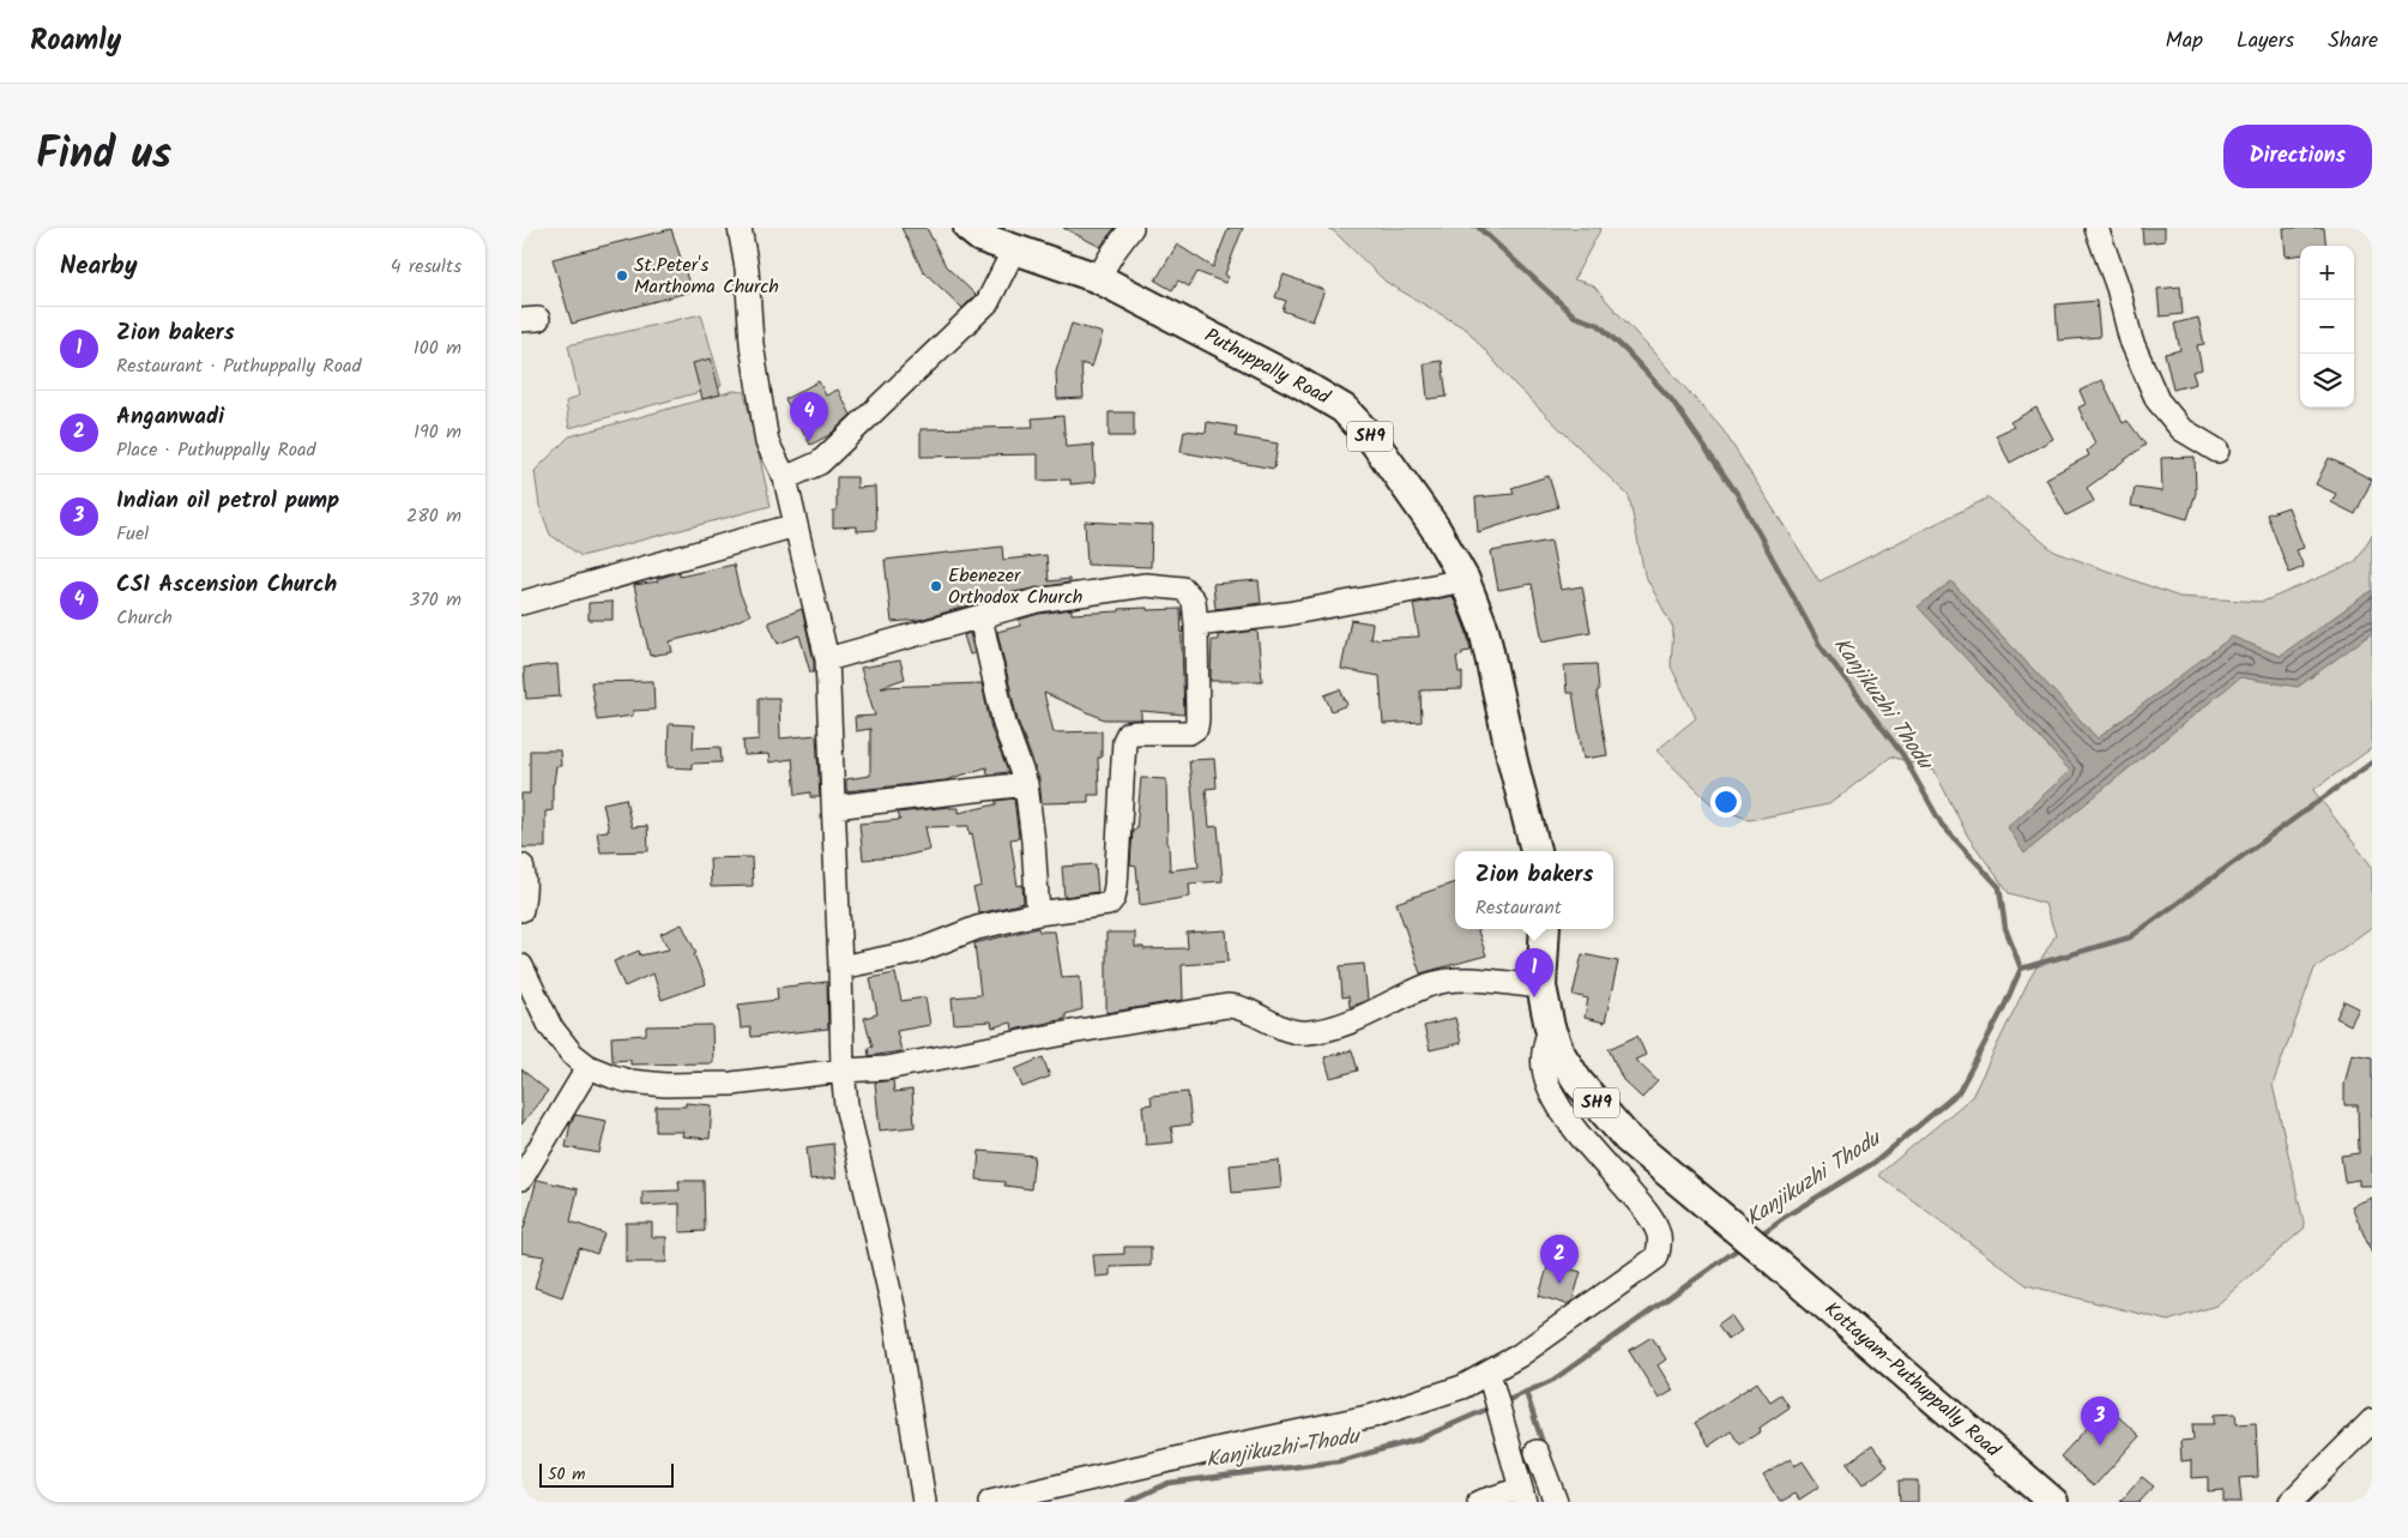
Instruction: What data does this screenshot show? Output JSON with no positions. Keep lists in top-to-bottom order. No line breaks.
{"streets":{"main road":["Puthuppally Road","SH9","Kottayam-Puthuppally Road"]},"crossings":[["SH9","Kottayam-Puthuppally Road"]],"water":["Kanjikuzhi Thodu"],"places":["St.Peter's Marthoma Church","Ebenezer Orthodox Church"],"scale_bar":"50 m","page":{"header":"Roamly","nav":["Map","Layers","Share"],"title":"Find us","buttons":"Directions","heading":["Nearby","4 results"],"map_buttons":["+","−"],"list":[{"mark":"1","name":"Zion bakers","note":"Restaurant · Puthuppally Road","value":"100 m"},{"mark":"2","name":"Anganwadi","note":"Place · Puthuppally Road","value":"190 m"},{"mark":"3","name":"Indian oil petrol pump","note":"Fuel","value":"280 m"},{"mark":"4","name":"CSI Ascension Church","note":"Church","value":"370 m"}],"pins":["4","1","2","3"],"popup":["Zion bakers","Restaurant"],"scale":"50 m"}}
